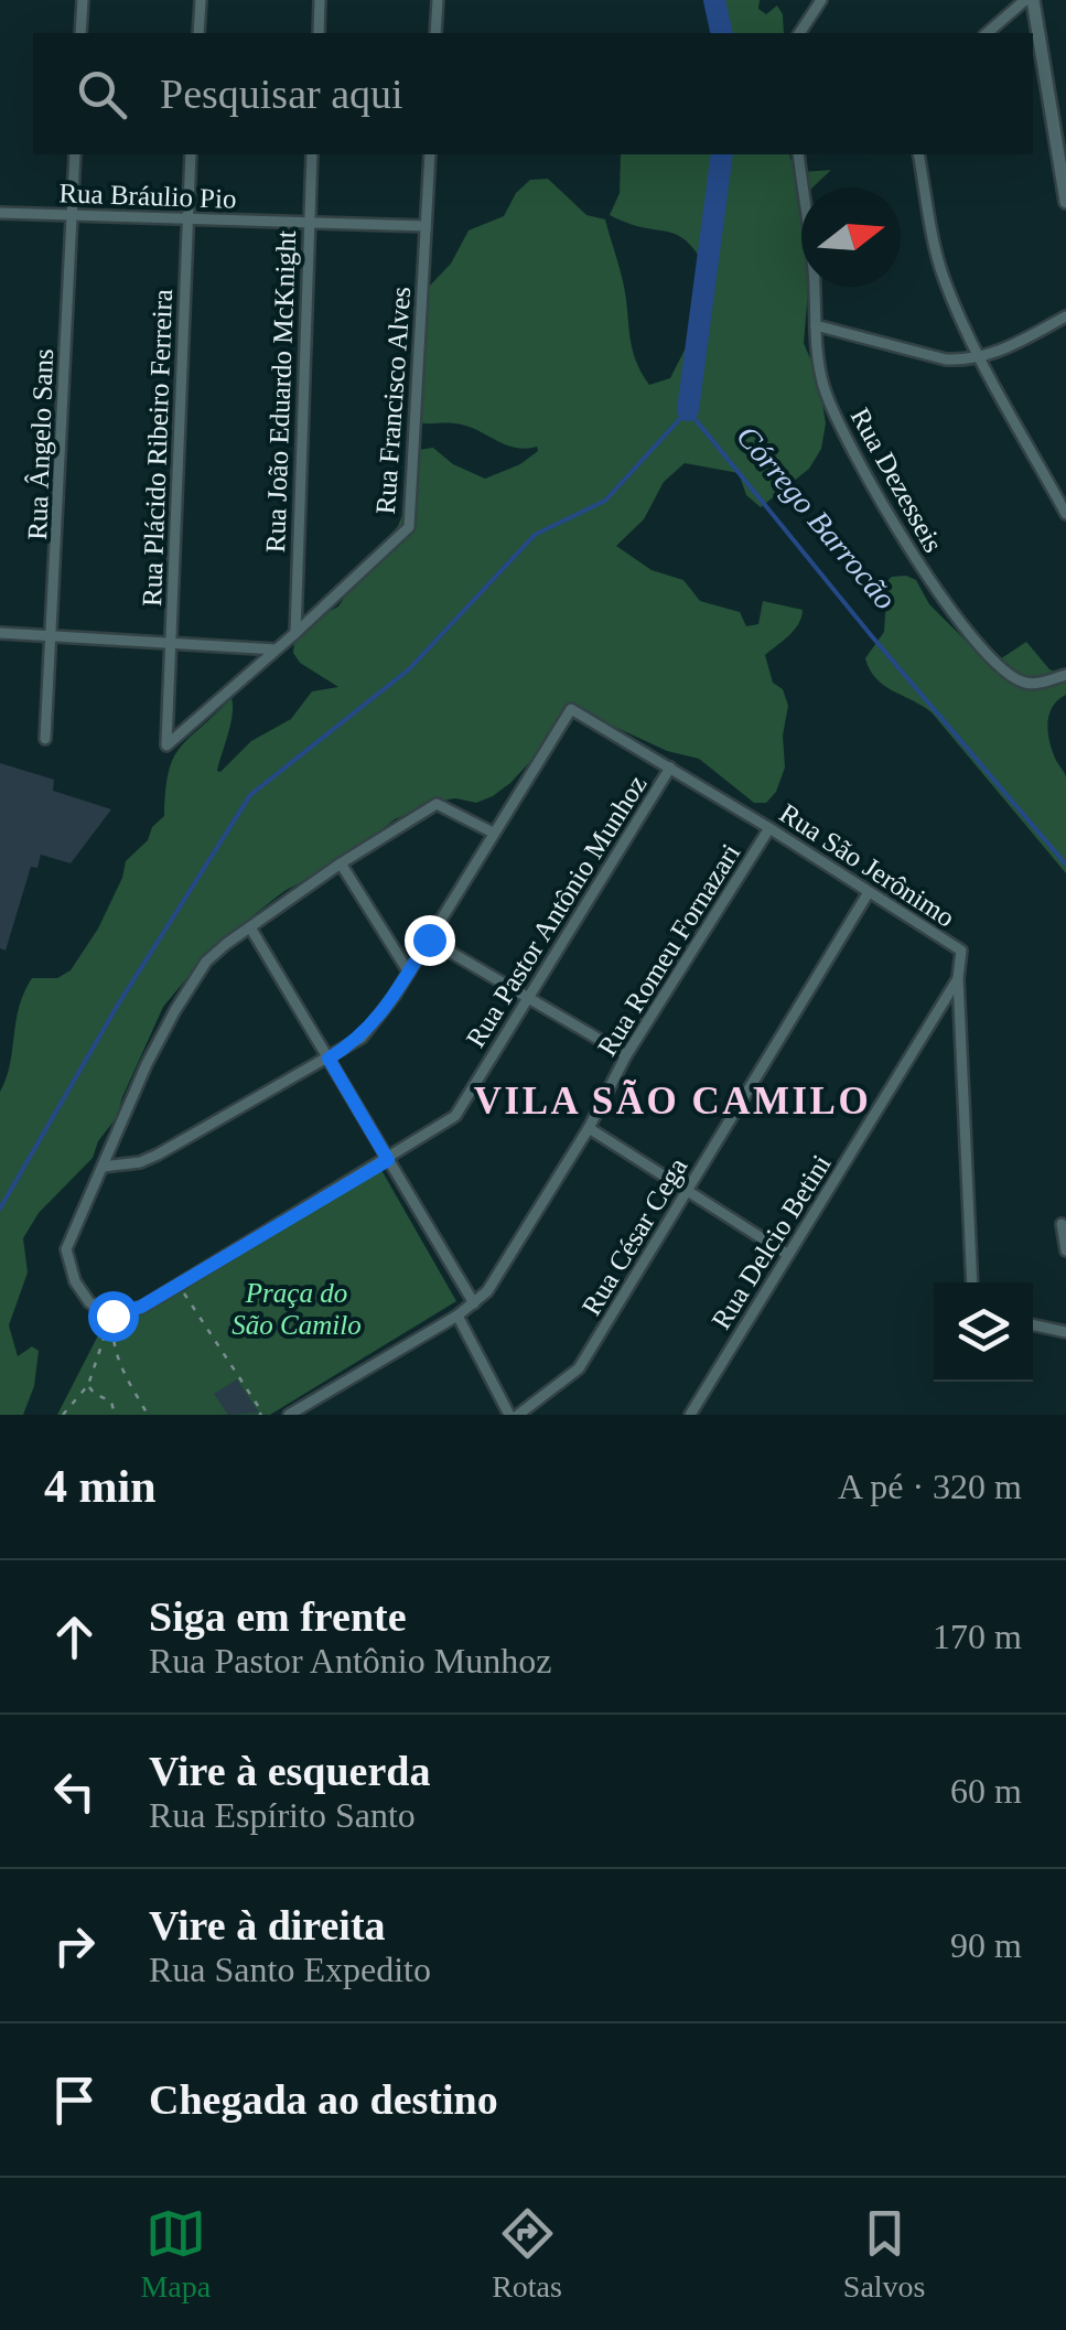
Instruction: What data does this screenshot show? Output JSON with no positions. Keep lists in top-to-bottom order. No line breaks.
{"streets":{"street":["Rua Bráulio Pio","Rua João Eduardo McKnight","Rua Francisco Alves","Rua Ângelo Sans","Rua Plácido Ribeiro Ferreira","Rua Dezesseis","Rua São Jerônimo","Rua Pastor Antônio Munhoz","Rua Romeu Fornazari","Rua César Cega","Rua Delcio Betini"]},"crossings":[["Rua Bráulio Pio","Rua João Eduardo McKnight"],["Rua Bráulio Pio","Rua Francisco Alves"],["Rua Bráulio Pio","Rua Ângelo Sans"],["Rua Bráulio Pio","Rua Plácido Ribeiro Ferreira"],["Rua João Eduardo McKnight","Rua Francisco Alves"],["Rua Francisco Alves","Rua Plácido Ribeiro Ferreira"],["Rua São Jerônimo","Rua Pastor Antônio Munhoz"],["Rua São Jerônimo","Rua Romeu Fornazari"],["Rua São Jerônimo","Rua César Cega"],["Rua São Jerônimo","Rua Delcio Betini"]],"districts":["VILA SÃO CAMILO"],"water":["Córrego Barrocão"],"parks":["Praça do São Camilo"],"north":"right","page":{"search":"Pesquisar aqui","heading":["4 min","A pé · 320 m"],"list":[["Siga em frente","Rua Pastor Antônio Munhoz","170 m"],["Vire à esquerda","Rua Espírito Santo","60 m"],["Vire à direita","Rua Santo Expedito","90 m"],"Chegada ao destino"],"nav":["Mapa","Rotas","Salvos"]}}
